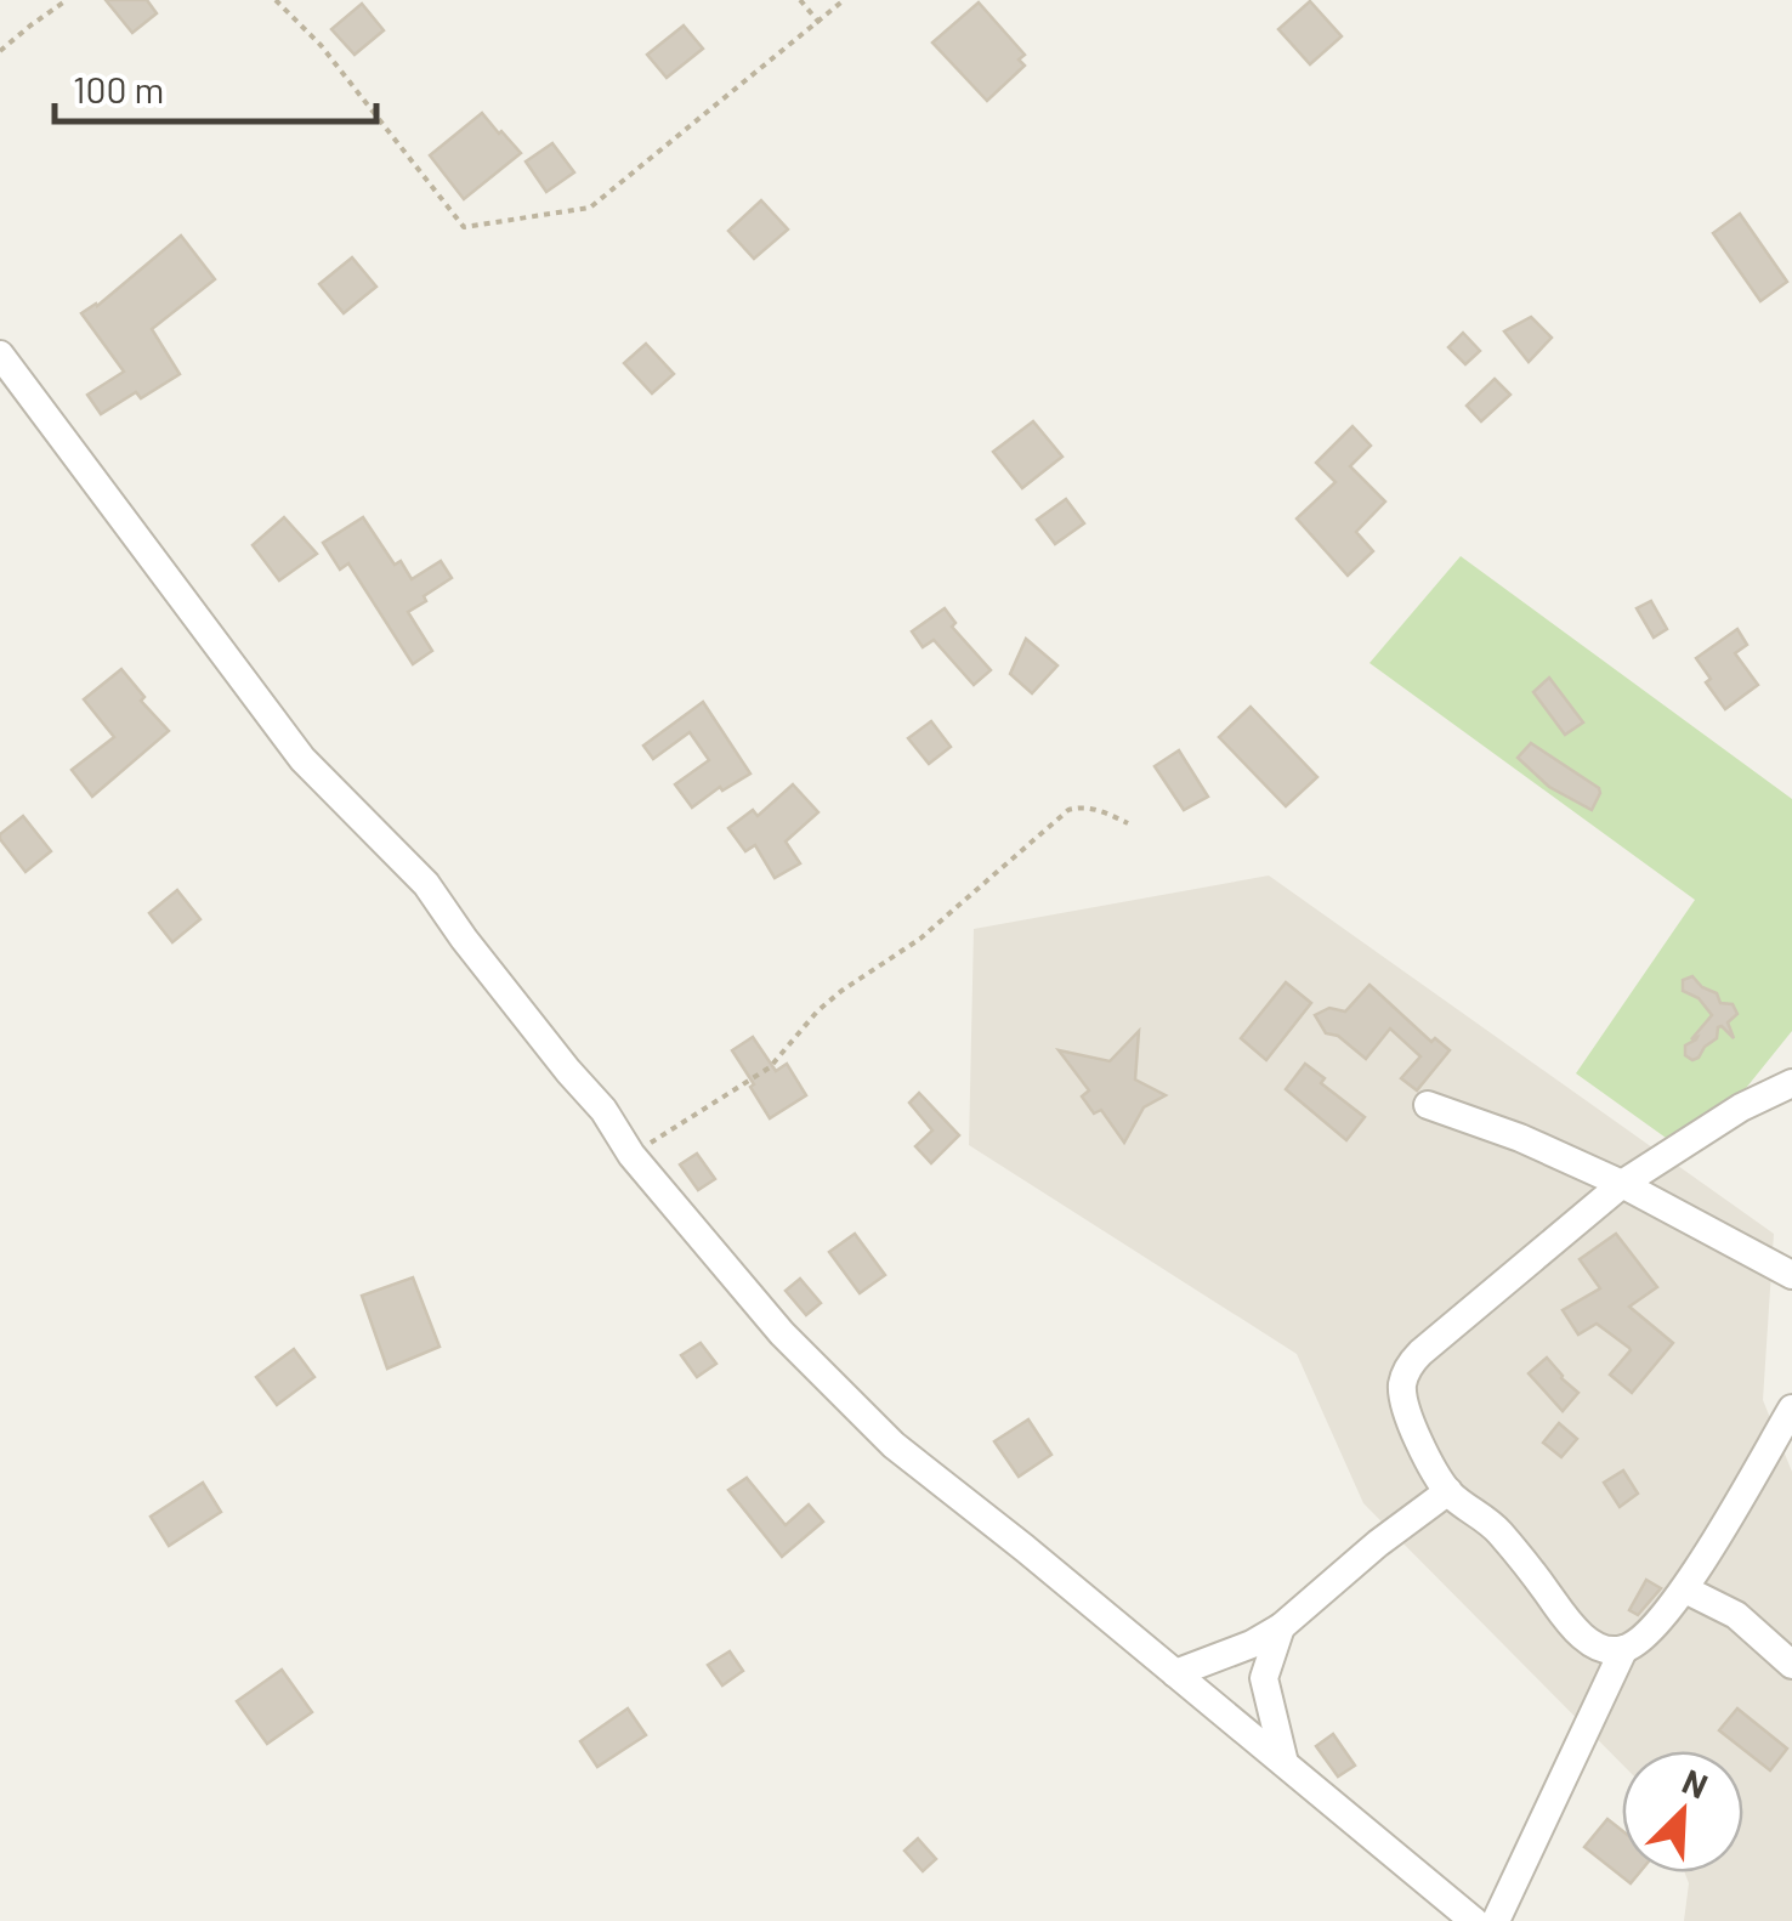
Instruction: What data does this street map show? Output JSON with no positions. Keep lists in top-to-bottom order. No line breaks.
{"scale_bar":"100 m","north":"top right"}
